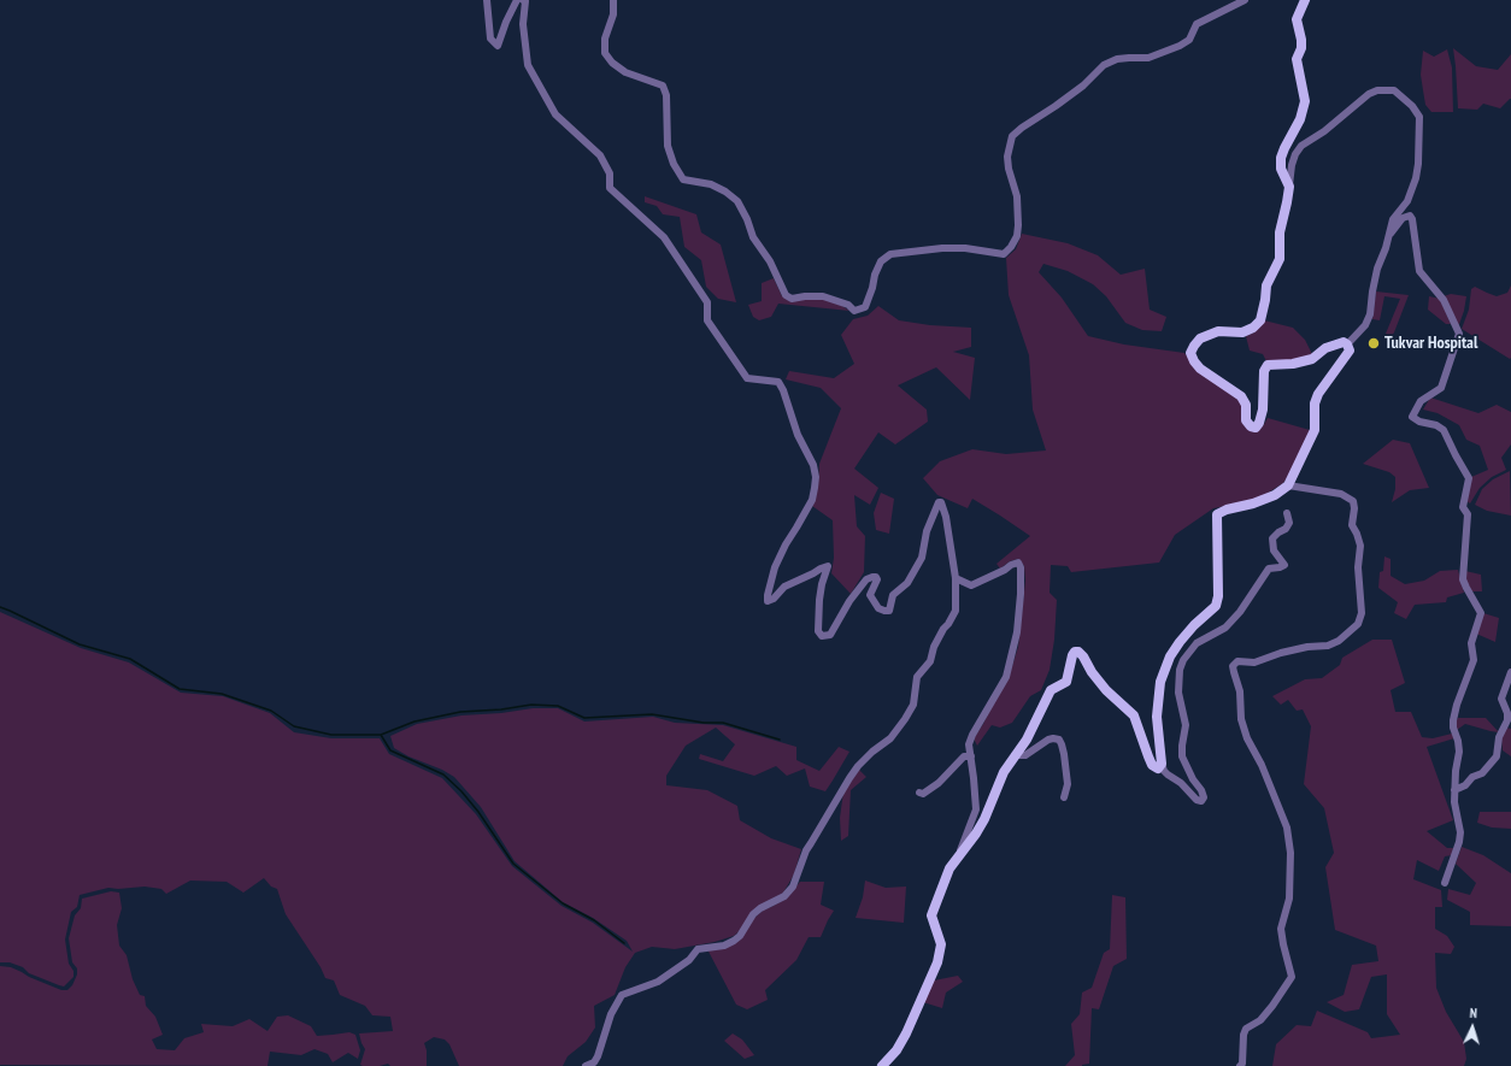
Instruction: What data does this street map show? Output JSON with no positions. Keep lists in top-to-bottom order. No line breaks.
{"places":["Tukvar Hospital"],"north":"top"}
